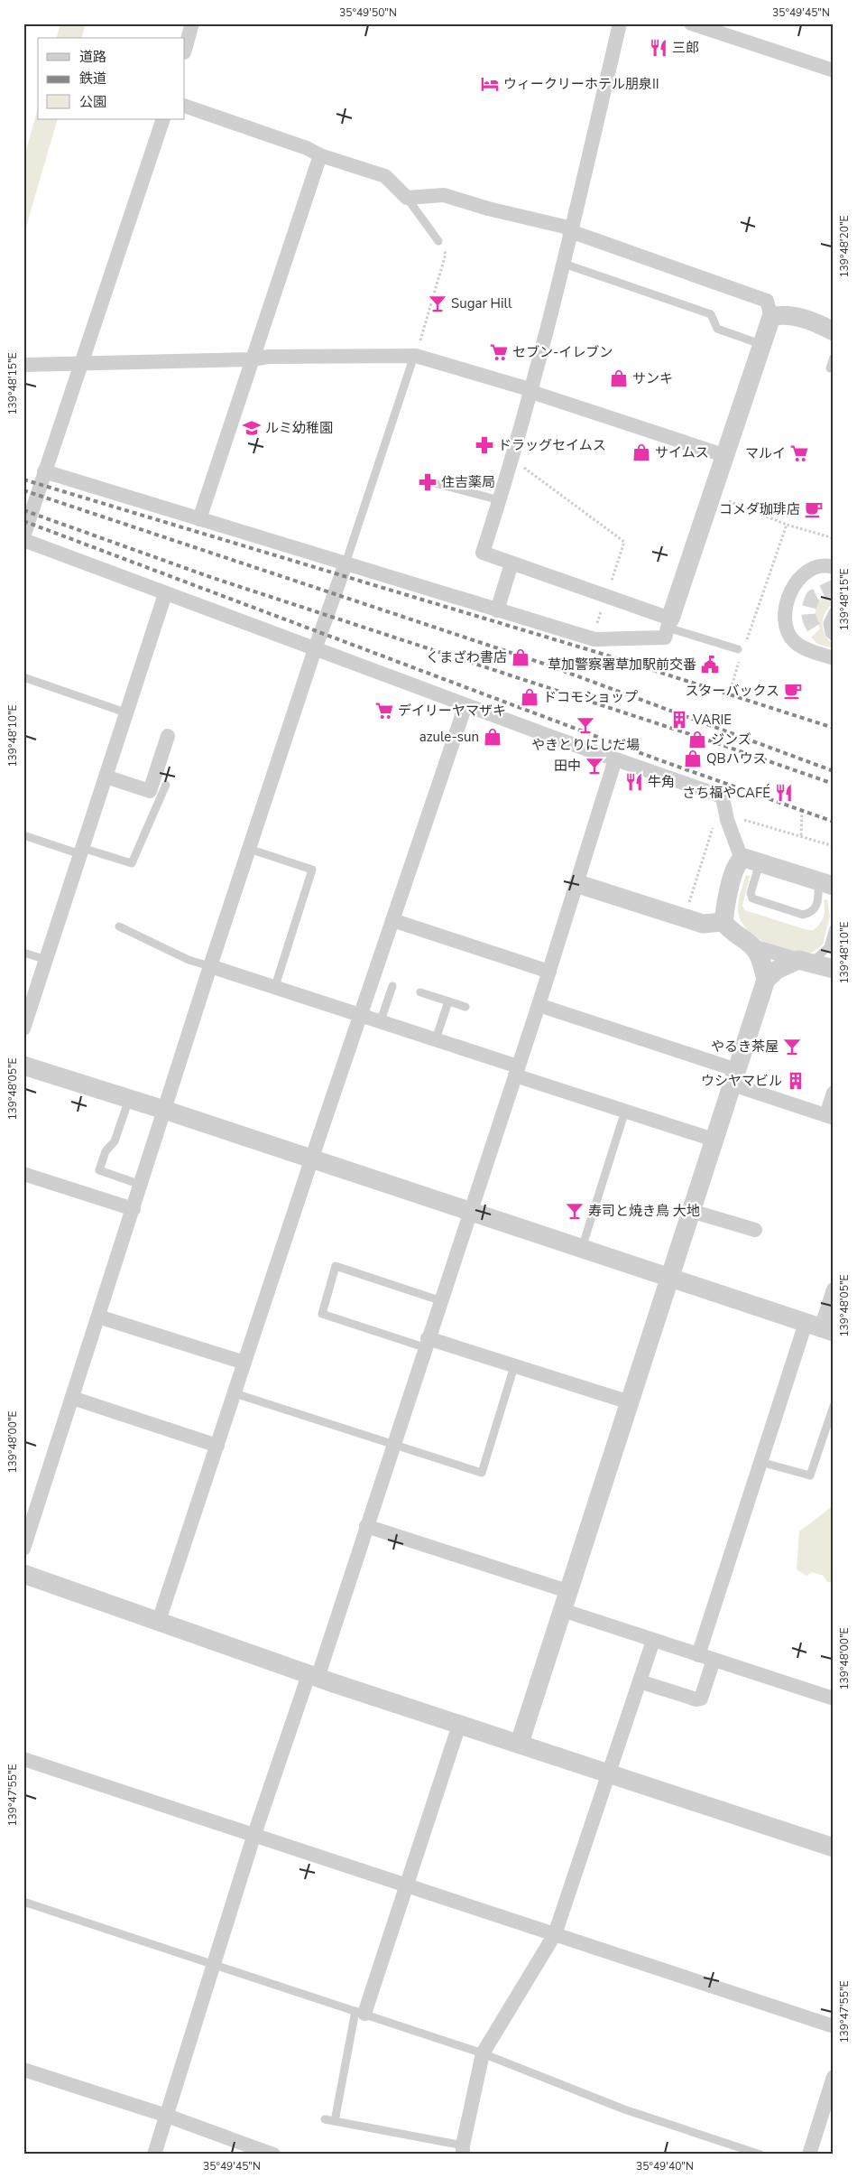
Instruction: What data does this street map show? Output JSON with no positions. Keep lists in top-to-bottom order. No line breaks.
{"places":{"restaurant":["三郎","牛角","さち福やCAFÉ"],"hotel":["ウィークリーホテル朋泉II"],"bar":["Sugar Hill","やきとりにしだ場","田中","やるき茶屋","寿司と焼き鳥 大地"],"supermarket":["セブン-イレブン","マルイ","デイリーヤマザキ"],"shop":["サンキ","サイムス","くまざわ書店","ドコモショップ","azule-sun","ジンズ","QBハウス"],"school or university":["ルミ幼稚園"],"pharmacy":["ドラッグセイムス","住吉薬局"],"cafe":["コメダ珈琲店","スターバックス"],"public building":["草加警察署草加駅前交番"],"building":["VARIE","ウシヤマビル"]},"legend":["道路","鉄道","公園"],"coordinates":["35°49'50\"N","35°49'45\"N","139°48'20\"E","139°48'15\"E","139°48'10\"E","139°48'05\"E","139°48'00\"E","139°47'55\"E","35°49'40\"N"]}
